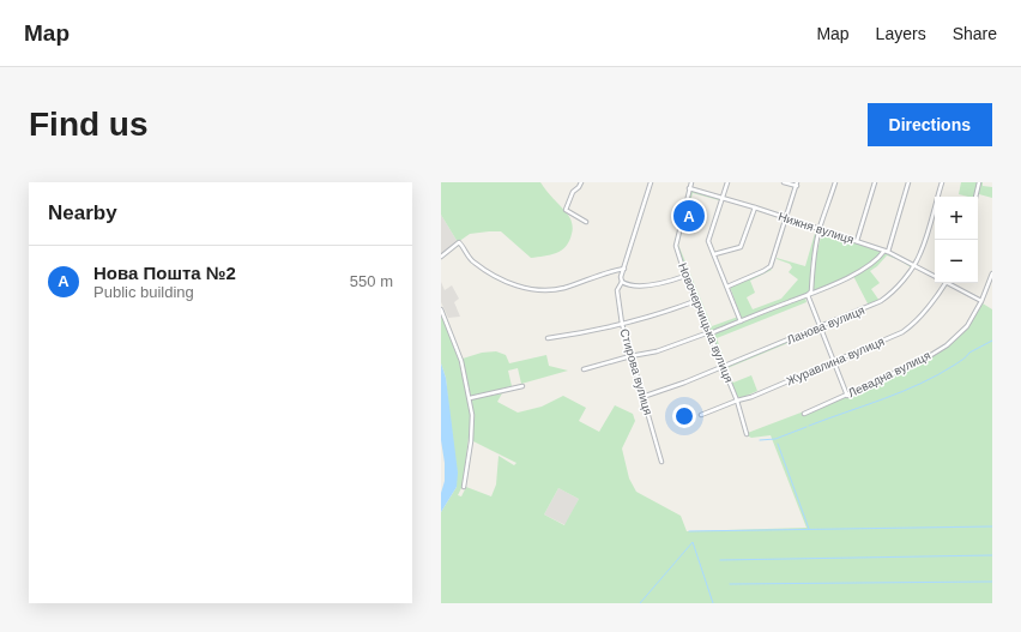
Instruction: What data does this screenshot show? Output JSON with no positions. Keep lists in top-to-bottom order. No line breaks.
{"streets":{"street":["Нижня вулиця","Новочерчицька вулиця","Ланова вулиця","Журавлина вулиця","Стирова вулиця","Левадна вулиця"]},"crossings":[["Нижня вулиця","Новочерчицька вулиця"],["Нижня вулиця","Ланова вулиця"],["Нижня вулиця","Левадна вулиця"],["Новочерчицька вулиця","Ланова вулиця"],["Новочерчицька вулиця","Журавлина вулиця"],["Ланова вулиця","Стирова вулиця"]],"page":{"header":"Map","nav":["Map","Layers","Share"],"buttons":"Directions","title":"Find us","heading":"Nearby","map_buttons":["+","−"],"pins":"A","list":[{"mark":"A","name":"Нова Пошта №2","note":"Public building","value":"550 m"}]}}
